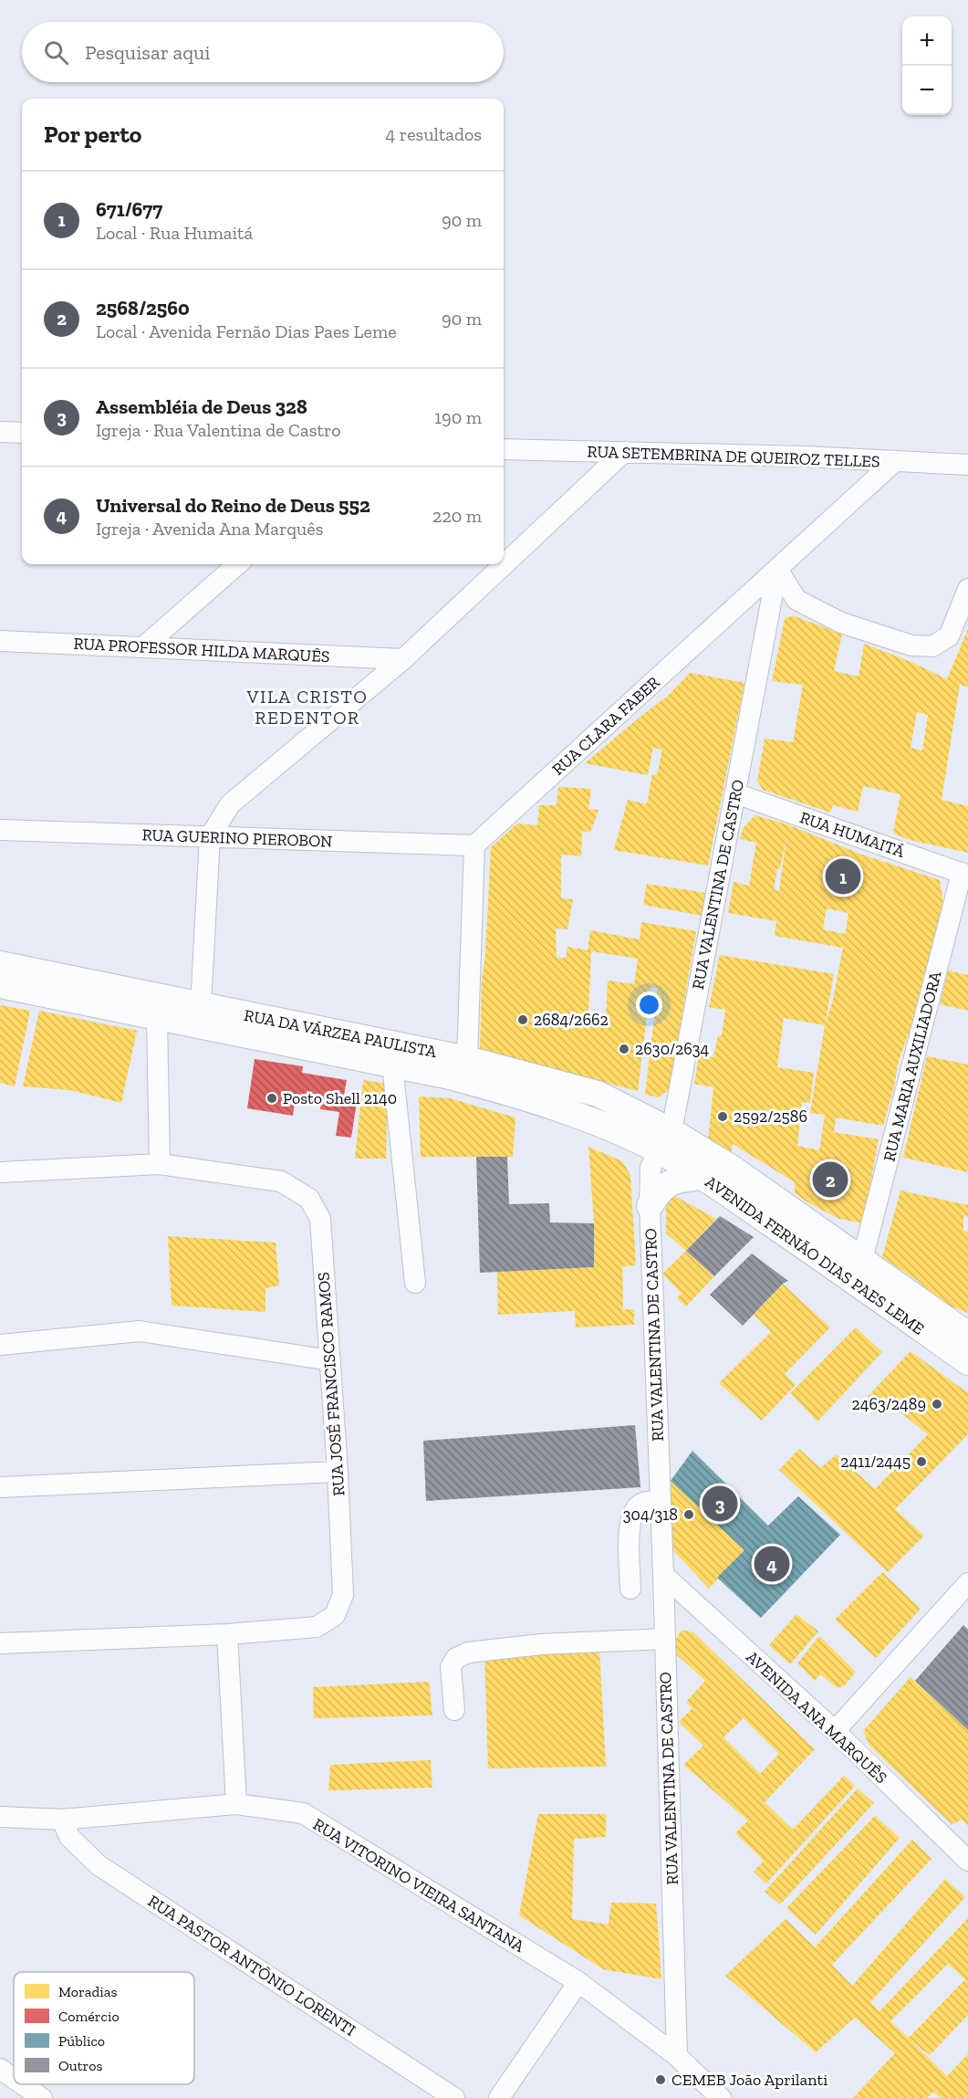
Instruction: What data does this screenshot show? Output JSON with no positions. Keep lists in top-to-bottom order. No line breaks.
{"streets":{"main road":["RUA DA VÁRZEA PAULISTA","AVENIDA FERNÃO DIAS PAES LEME"],"street":["RUA SETEMBRINA DE QUEIROZ TELLES","RUA PROFESSOR HILDA MARQUÊS","RUA CLARA FABER","RUA HUMAITÁ","RUA GUERINO PIEROBON","RUA VALENTINA DE CASTRO","RUA MARIA AUXILIADORA","RUA JOSÉ FRANCISCO RAMOS","AVENIDA ANA MARQUÊS","RUA VITORINO VIEIRA SANTANA","RUA PASTOR ANTÔNIO LORENTI"]},"crossings":[["RUA SETEMBRINA DE QUEIROZ TELLES","RUA CLARA FABER"],["RUA CLARA FABER","RUA GUERINO PIEROBON"],["RUA CLARA FABER","RUA VALENTINA DE CASTRO"],["RUA HUMAITÁ","RUA VALENTINA DE CASTRO"],["RUA HUMAITÁ","RUA MARIA AUXILIADORA"],["RUA VALENTINA DE CASTRO","RUA DA VÁRZEA PAULISTA"],["RUA VALENTINA DE CASTRO","AVENIDA FERNÃO DIAS PAES LEME"],["RUA VALENTINA DE CASTRO","AVENIDA ANA MARQUÊS"],["RUA VALENTINA DE CASTRO","RUA VITORINO VIEIRA SANTANA"],["RUA DA VÁRZEA PAULISTA","AVENIDA FERNÃO DIAS PAES LEME"],["RUA MARIA AUXILIADORA","AVENIDA FERNÃO DIAS PAES LEME"],["RUA VITORINO VIEIRA SANTANA","RUA PASTOR ANTÔNIO LORENTI"]],"districts":["VILA CRISTO REDENTOR"],"places":["2684/2662","2630/2634","Posto Shell 2140","2592/2586","2463/2489","2411/2445","304/318","CEMEB João Aprilanti"],"legend":["Moradias","Comércio","Público","Outros"],"page":{"map_buttons":["+","−"],"search":"Pesquisar aqui","heading":["Por perto","4 resultados"],"list":[{"mark":"1","name":"671/677","note":"Local · Rua Humaitá","value":"90 m"},{"mark":"2","name":"2568/2560","note":"Local · Avenida Fernão Dias Paes Leme","value":"90 m"},{"mark":"3","name":"Assembléia de Deus 328","note":"Igreja · Rua Valentina de Castro","value":"190 m"},{"mark":"4","name":"Universal do Reino de Deus 552","note":"Igreja · Avenida Ana Marquês","value":"220 m"}],"pins":["1","2","3","4"]}}
